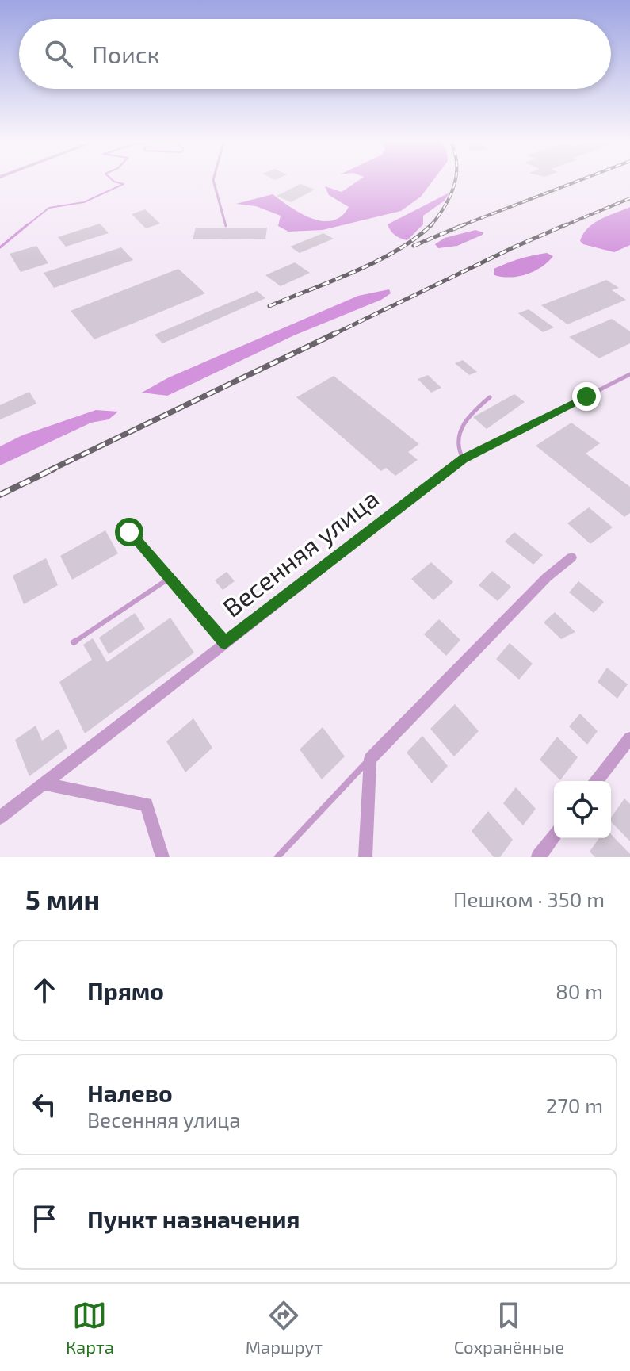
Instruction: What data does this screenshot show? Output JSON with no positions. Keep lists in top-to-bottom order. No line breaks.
{"streets":{"street":["Весенняя улица"]},"page":{"search":"Поиск","heading":["5 мин","Пешком · 350 m"],"list":[["Прямо","80 m"],["Налево","Весенняя улица","270 m"],"Пункт назначения"],"nav":["Карта","Маршрут","Сохранённые"]}}
